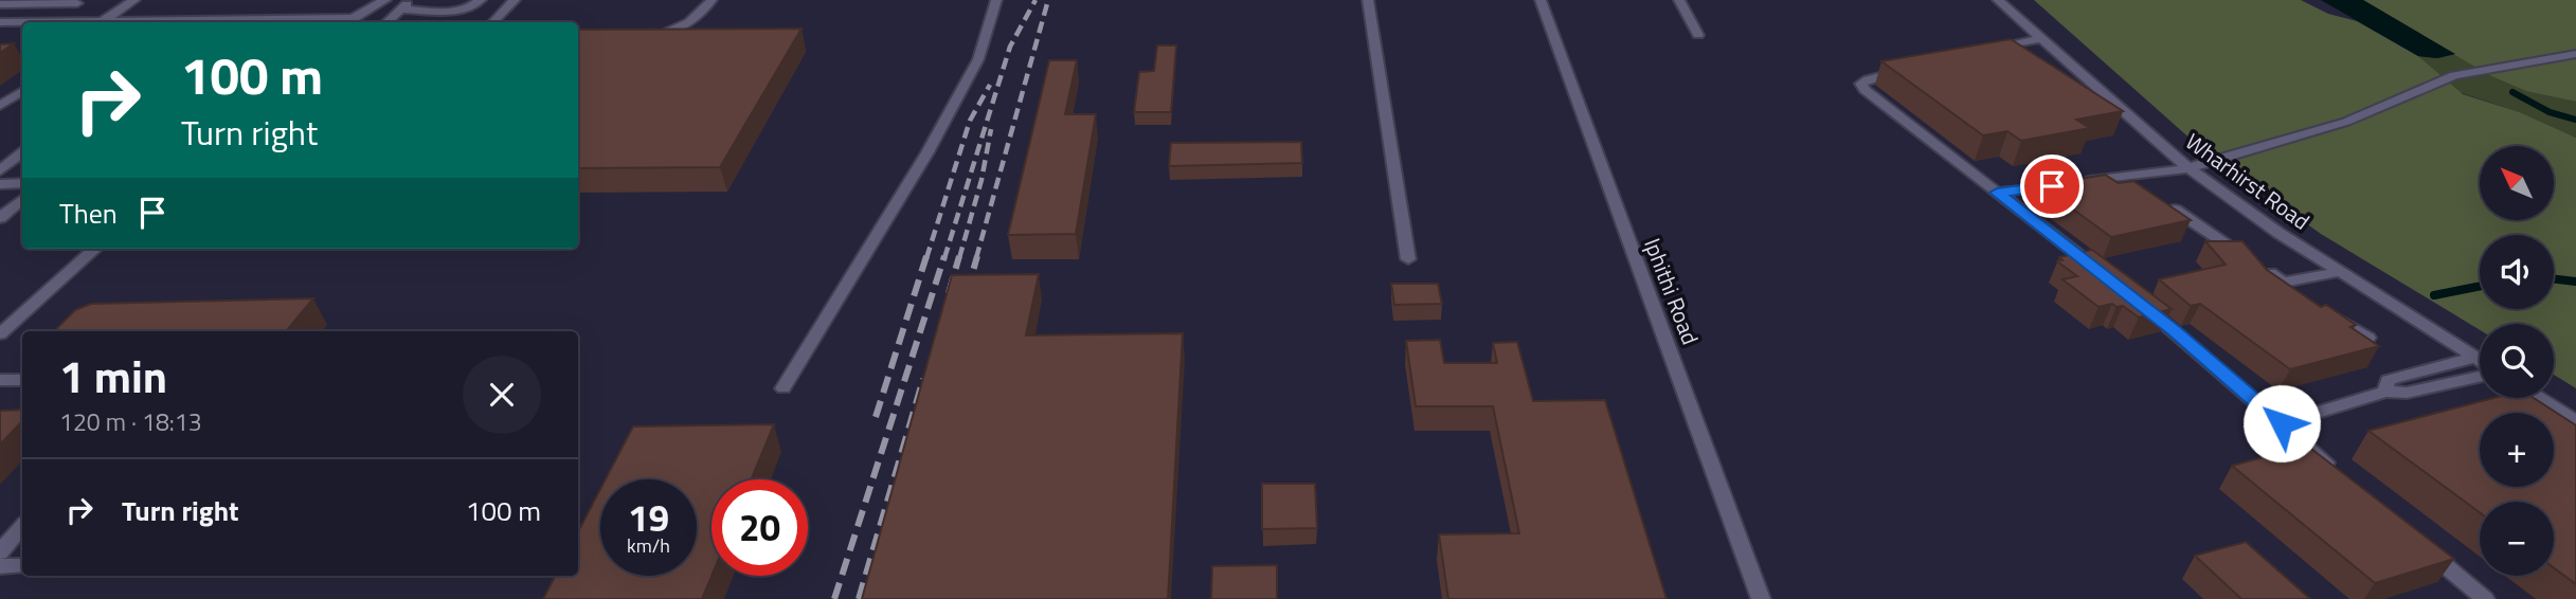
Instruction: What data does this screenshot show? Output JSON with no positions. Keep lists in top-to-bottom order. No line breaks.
{"streets":{"lane":["Wharhirst Road","Iphithi Road"]},"north":"top left","page":{"turn":["100 m","Turn right"],"map_buttons":["+","−"],"then":"Then","heading":["1 min","120 m · 18:13"],"list":[{"name":"Turn right","value":"100 m"}],"speed":"19 km/h","limit":"20"}}
